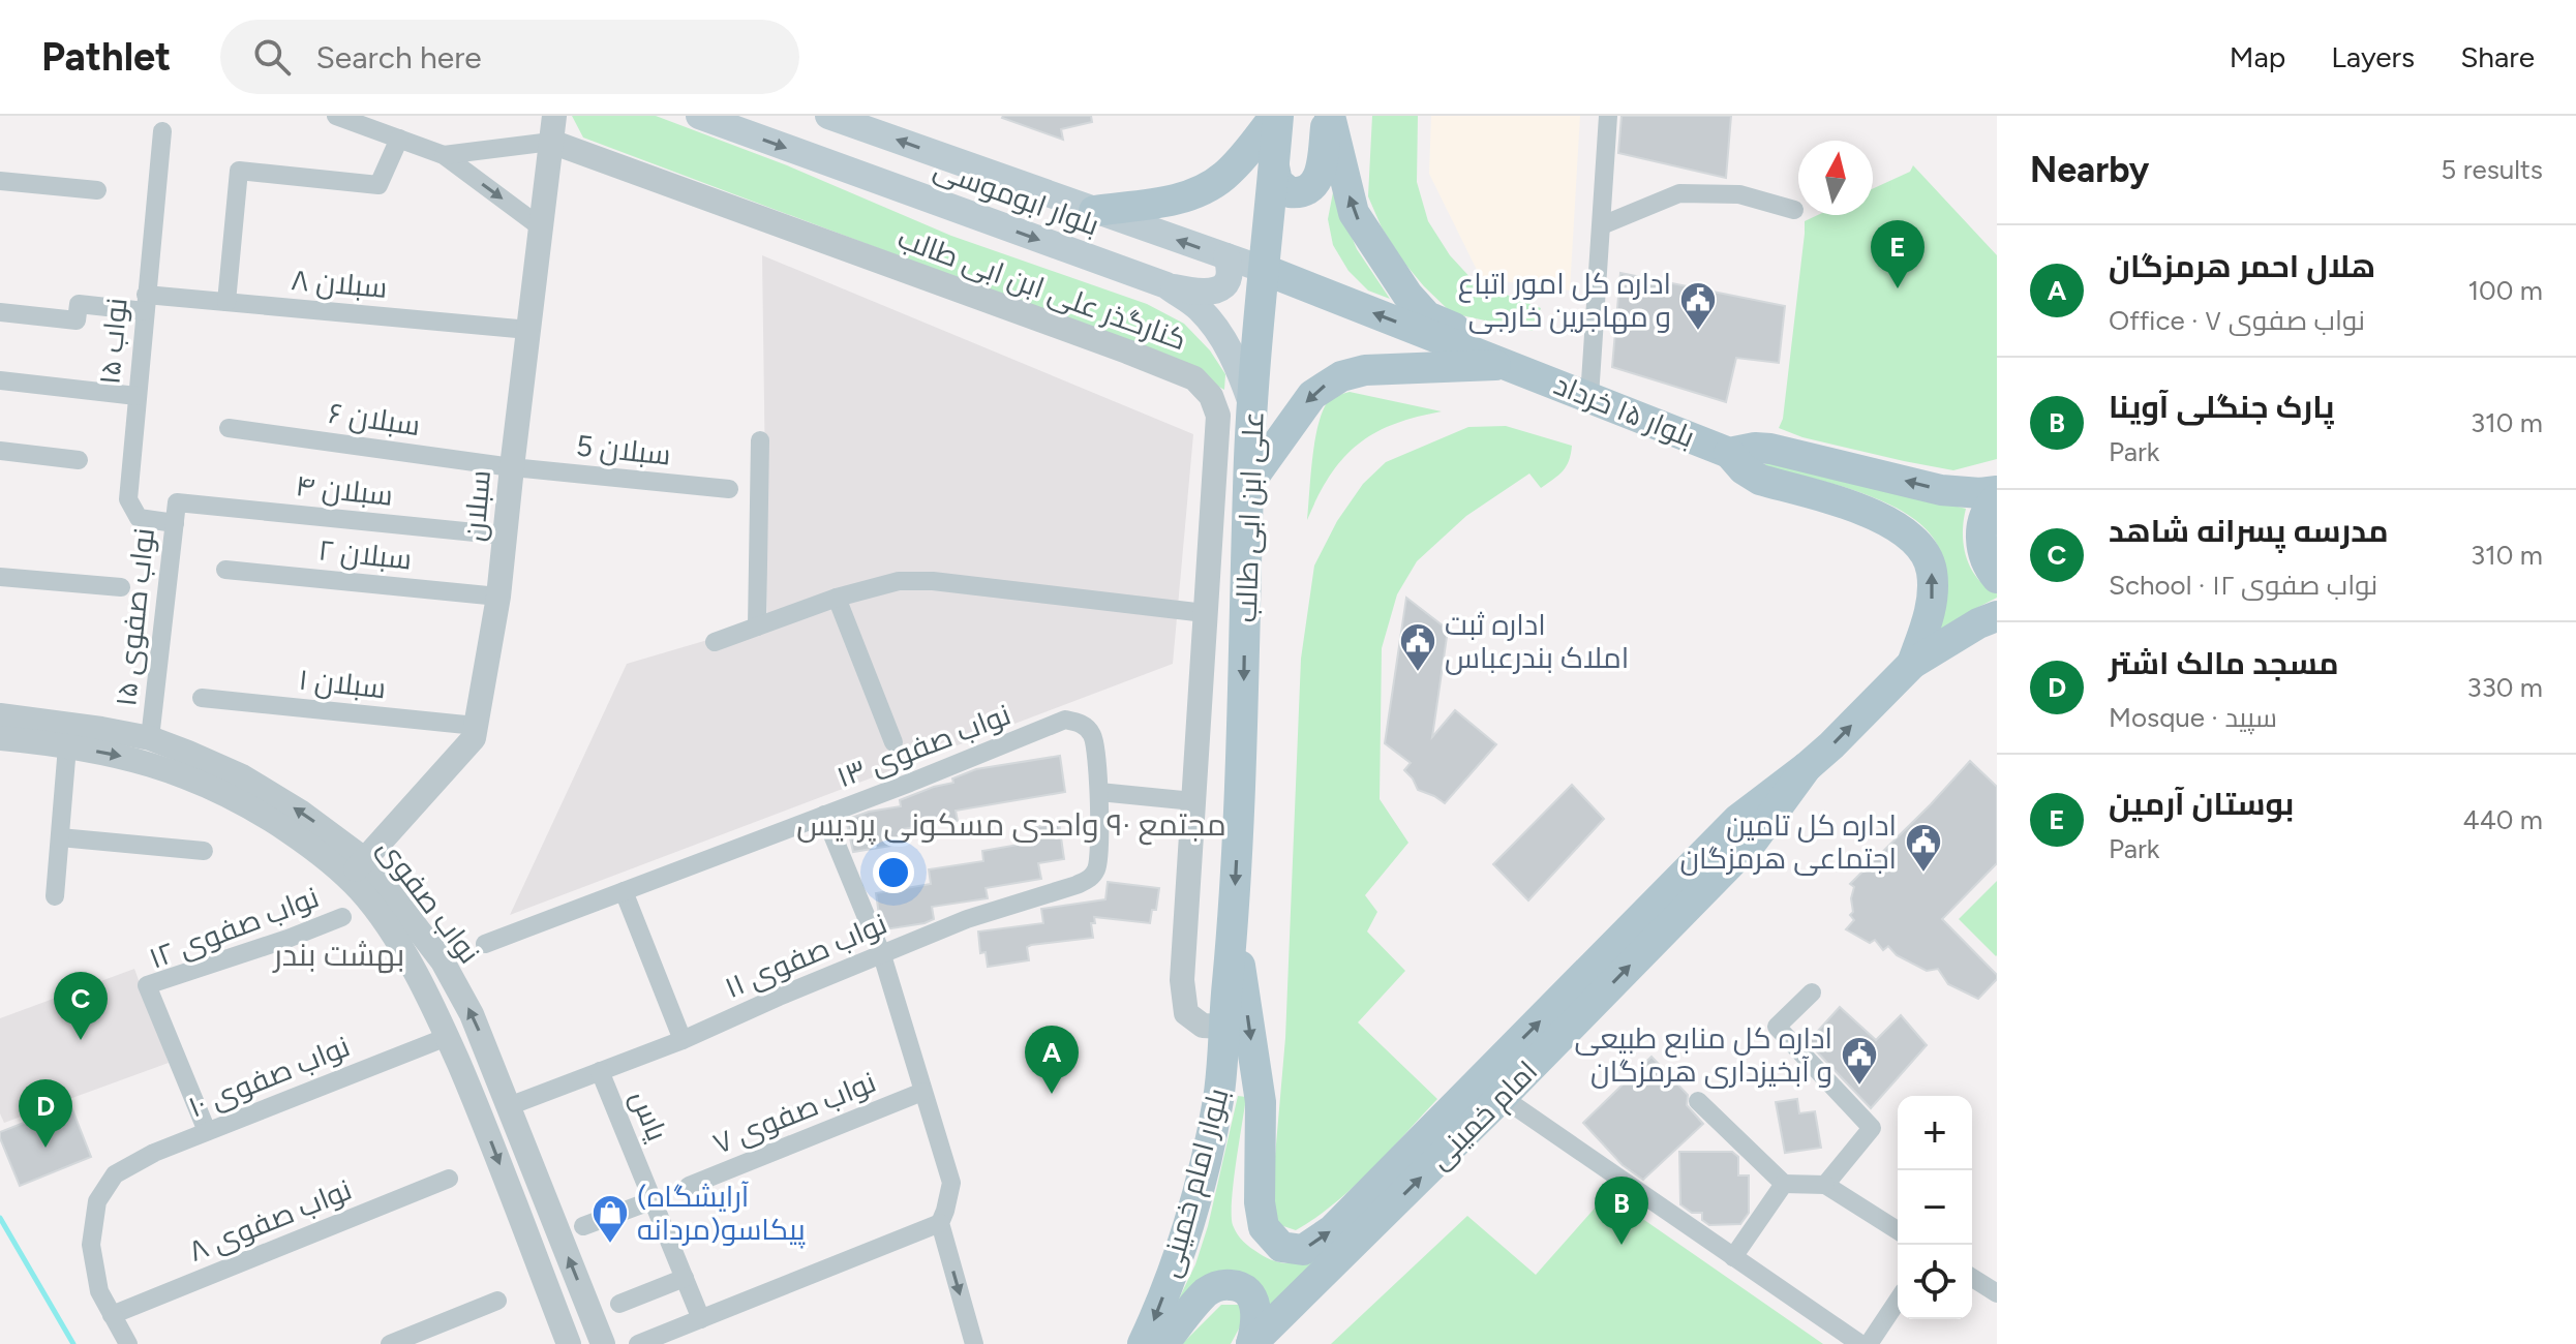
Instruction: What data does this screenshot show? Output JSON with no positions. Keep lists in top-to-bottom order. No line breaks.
{"streets":{"main road":["بلوار ابوموسی","بلوار ۱۵ خرداد","علی ابن ابی طالب","امام خمینی","بلوار امام خمینی"],"street":["سبلان ۸","کنارگذر علی ابن ابی طالب","نواب ۱۵","سبلان ۶","سبلان 5","سبلان ۴","سبلان","سبلان ۲","نواب صفوی ۱۵","سبلان ۱","نواب صفوی ۱۳","نواب صفوی","نواب صفوی ۱۲","نواب صفوی ۱۱","نواب صفوی ۱۰","نواب صفوی ۷","یاس","نواب صفوی ۸"]},"crossings":[["بلوار ابوموسی","بلوار ۱۵ خرداد"],["بلوار ابوموسی","علی ابن ابی طالب"],["سبلان ۸","نواب ۱۵"],["سبلان ۸","سبلان"],["کنارگذر علی ابن ابی طالب","سبلان"],["کنارگذر علی ابن ابی طالب","بلوار امام خمینی"],["نواب ۱۵","نواب صفوی ۱۵"],["بلوار ۱۵ خرداد","علی ابن ابی طالب"],["سبلان ۶","سبلان 5"],["سبلان ۶","سبلان"],["سبلان 5","سبلان"],["سبلان ۴","سبلان"],["سبلان ۴","نواب صفوی ۱۵"],["سبلان","سبلان ۲"],["سبلان","سبلان ۱"],["سبلان","نواب صفوی"],["علی ابن ابی طالب","بلوار امام خمینی"],["نواب صفوی ۱۵","نواب صفوی"],["نواب صفوی ۱۳","نواب صفوی ۱۱"],["نواب صفوی","نواب صفوی ۱۱"],["نواب صفوی","نواب صفوی ۱۰"],["نواب صفوی ۱۲","نواب صفوی ۱۰"],["نواب صفوی ۱۱","یاس"],["نواب صفوی ۱۰","نواب صفوی ۸"]],"one_way":["بلوار ۱۵ خرداد","علی ابن ابی طالب","امام خمینی","بلوار امام خمینی"],"districts":["مجتمع ٩٠ واحدی مسکونی پردیس","بهشت بندر"],"places":{"public building":["اداره کل امور اتباع و مهاجرین خارجی","اداره ثبت املاک بندرعباس","اداره کل تامین اجتماعی هرمزگان","اداره کل منابع طبیعی و آبخیزداری هرمزگان"],"shop":["(آرایشگاه پیکاسو(مردانه"]},"north":"top","page":{"header":"Pathlet","search":"Search here","nav":["Map","Layers","Share"],"heading":["Nearby","5 results"],"pins":["E","C","A","D","B"],"list":[{"mark":"A","name":"هلال احمر هرمزگان","note":"Office · نواب صفوی ۷","value":"100 m"},{"mark":"B","name":"پارک جنگلی آوینا","note":"Park","value":"310 m"},{"mark":"C","name":"مدرسه پسرانه شاهد","note":"School · نواب صفوی ۱۲","value":"310 m"},{"mark":"D","name":"مسجد مالک اشتر","note":"Mosque · سپید","value":"330 m"},{"mark":"E","name":"بوستان آرمین","note":"Park","value":"440 m"}],"map_buttons":["+","−"]}}
